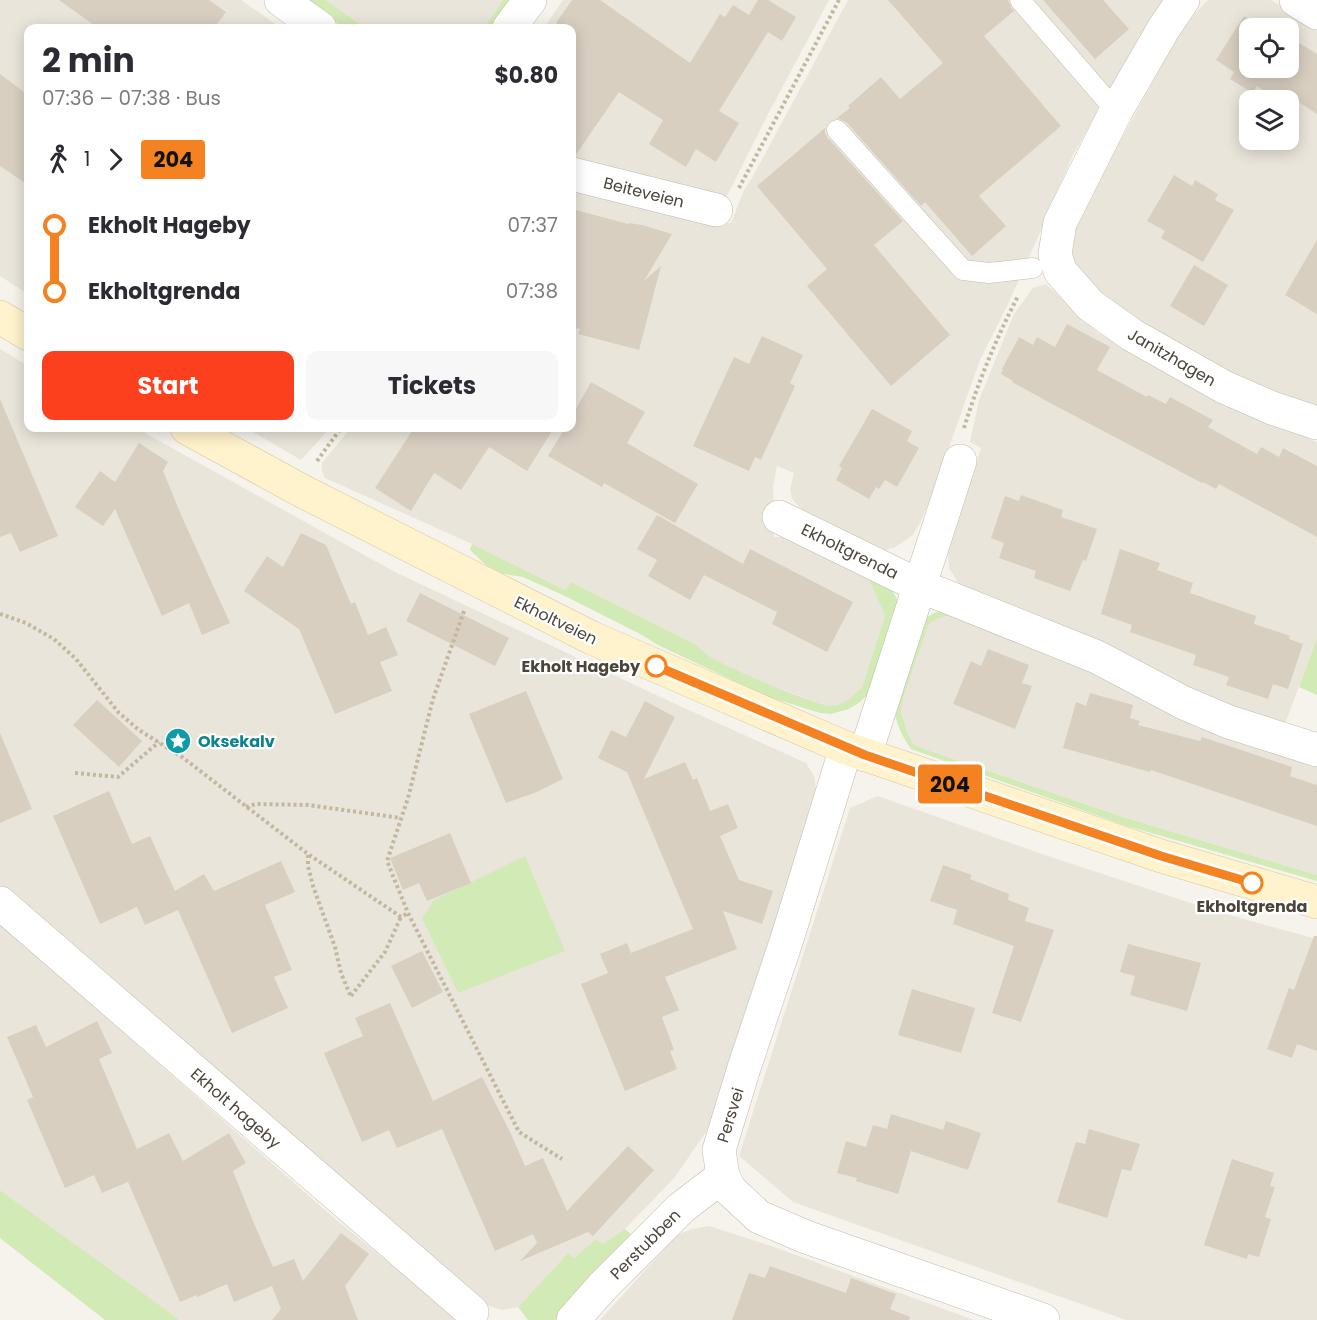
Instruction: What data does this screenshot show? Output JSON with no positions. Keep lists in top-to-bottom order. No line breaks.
{"streets":{"street":["Beiteveien","Janitzhagen","Ekholtgrenda","Ekholtveien","Ekholt hageby","Persvei","Perstubben"]},"crossings":[["Ekholtgrenda","Ekholtveien"],["Ekholtgrenda","Persvei"],["Ekholtveien","Persvei"],["Persvei","Perstubben"]],"places":{"other":["Ekholt Hageby","Ekholtgrenda"],"place":["Oksekalv"]},"lines":["bus line 204"],"page":{"on_map":"204","heading":["2 min","07:36 – 07:38 · Bus","$0.80"],"legs":["1","204"],"list":[{"name":"Ekholt Hageby","value":"07:37"},{"name":"Ekholtgrenda","value":"07:38"}],"buttons":["Start","Tickets"]}}
